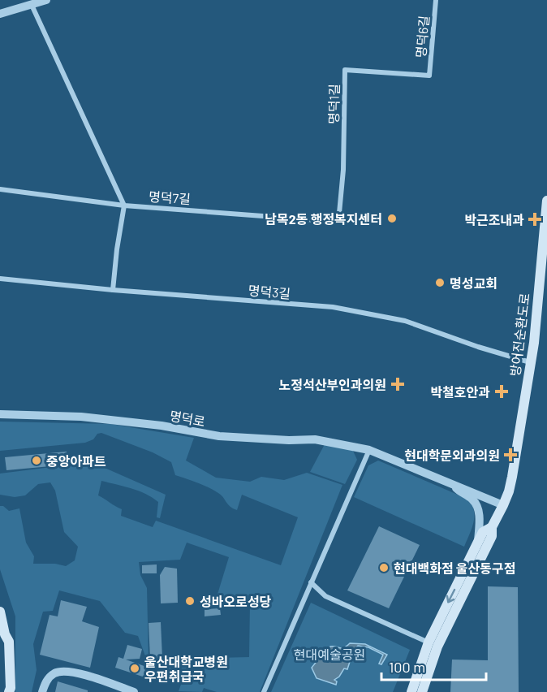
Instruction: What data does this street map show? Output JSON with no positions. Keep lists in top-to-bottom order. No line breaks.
{"streets":{"main road":["방어진순환도로"],"street":["명덕6길","명덕1길","명덕7길","명덕3길","명덕로"]},"crossings":[["명덕6길","명덕1길"],["명덕1길","명덕7길"],["명덕3길","방어진순환도로"],["방어진순환도로","명덕로"]],"parks":["현대예술공원"],"places":{"other":["남목2동 행정복지센터","명성교회","중앙아파트","현대백화점 울산동구점","성바오로성당","울산대학교병원 우편취급국"],"health":["박근조내과","노정석산부인과의원","박철호안과","현대학문외과의원"]},"scale_bar":"100 m"}
